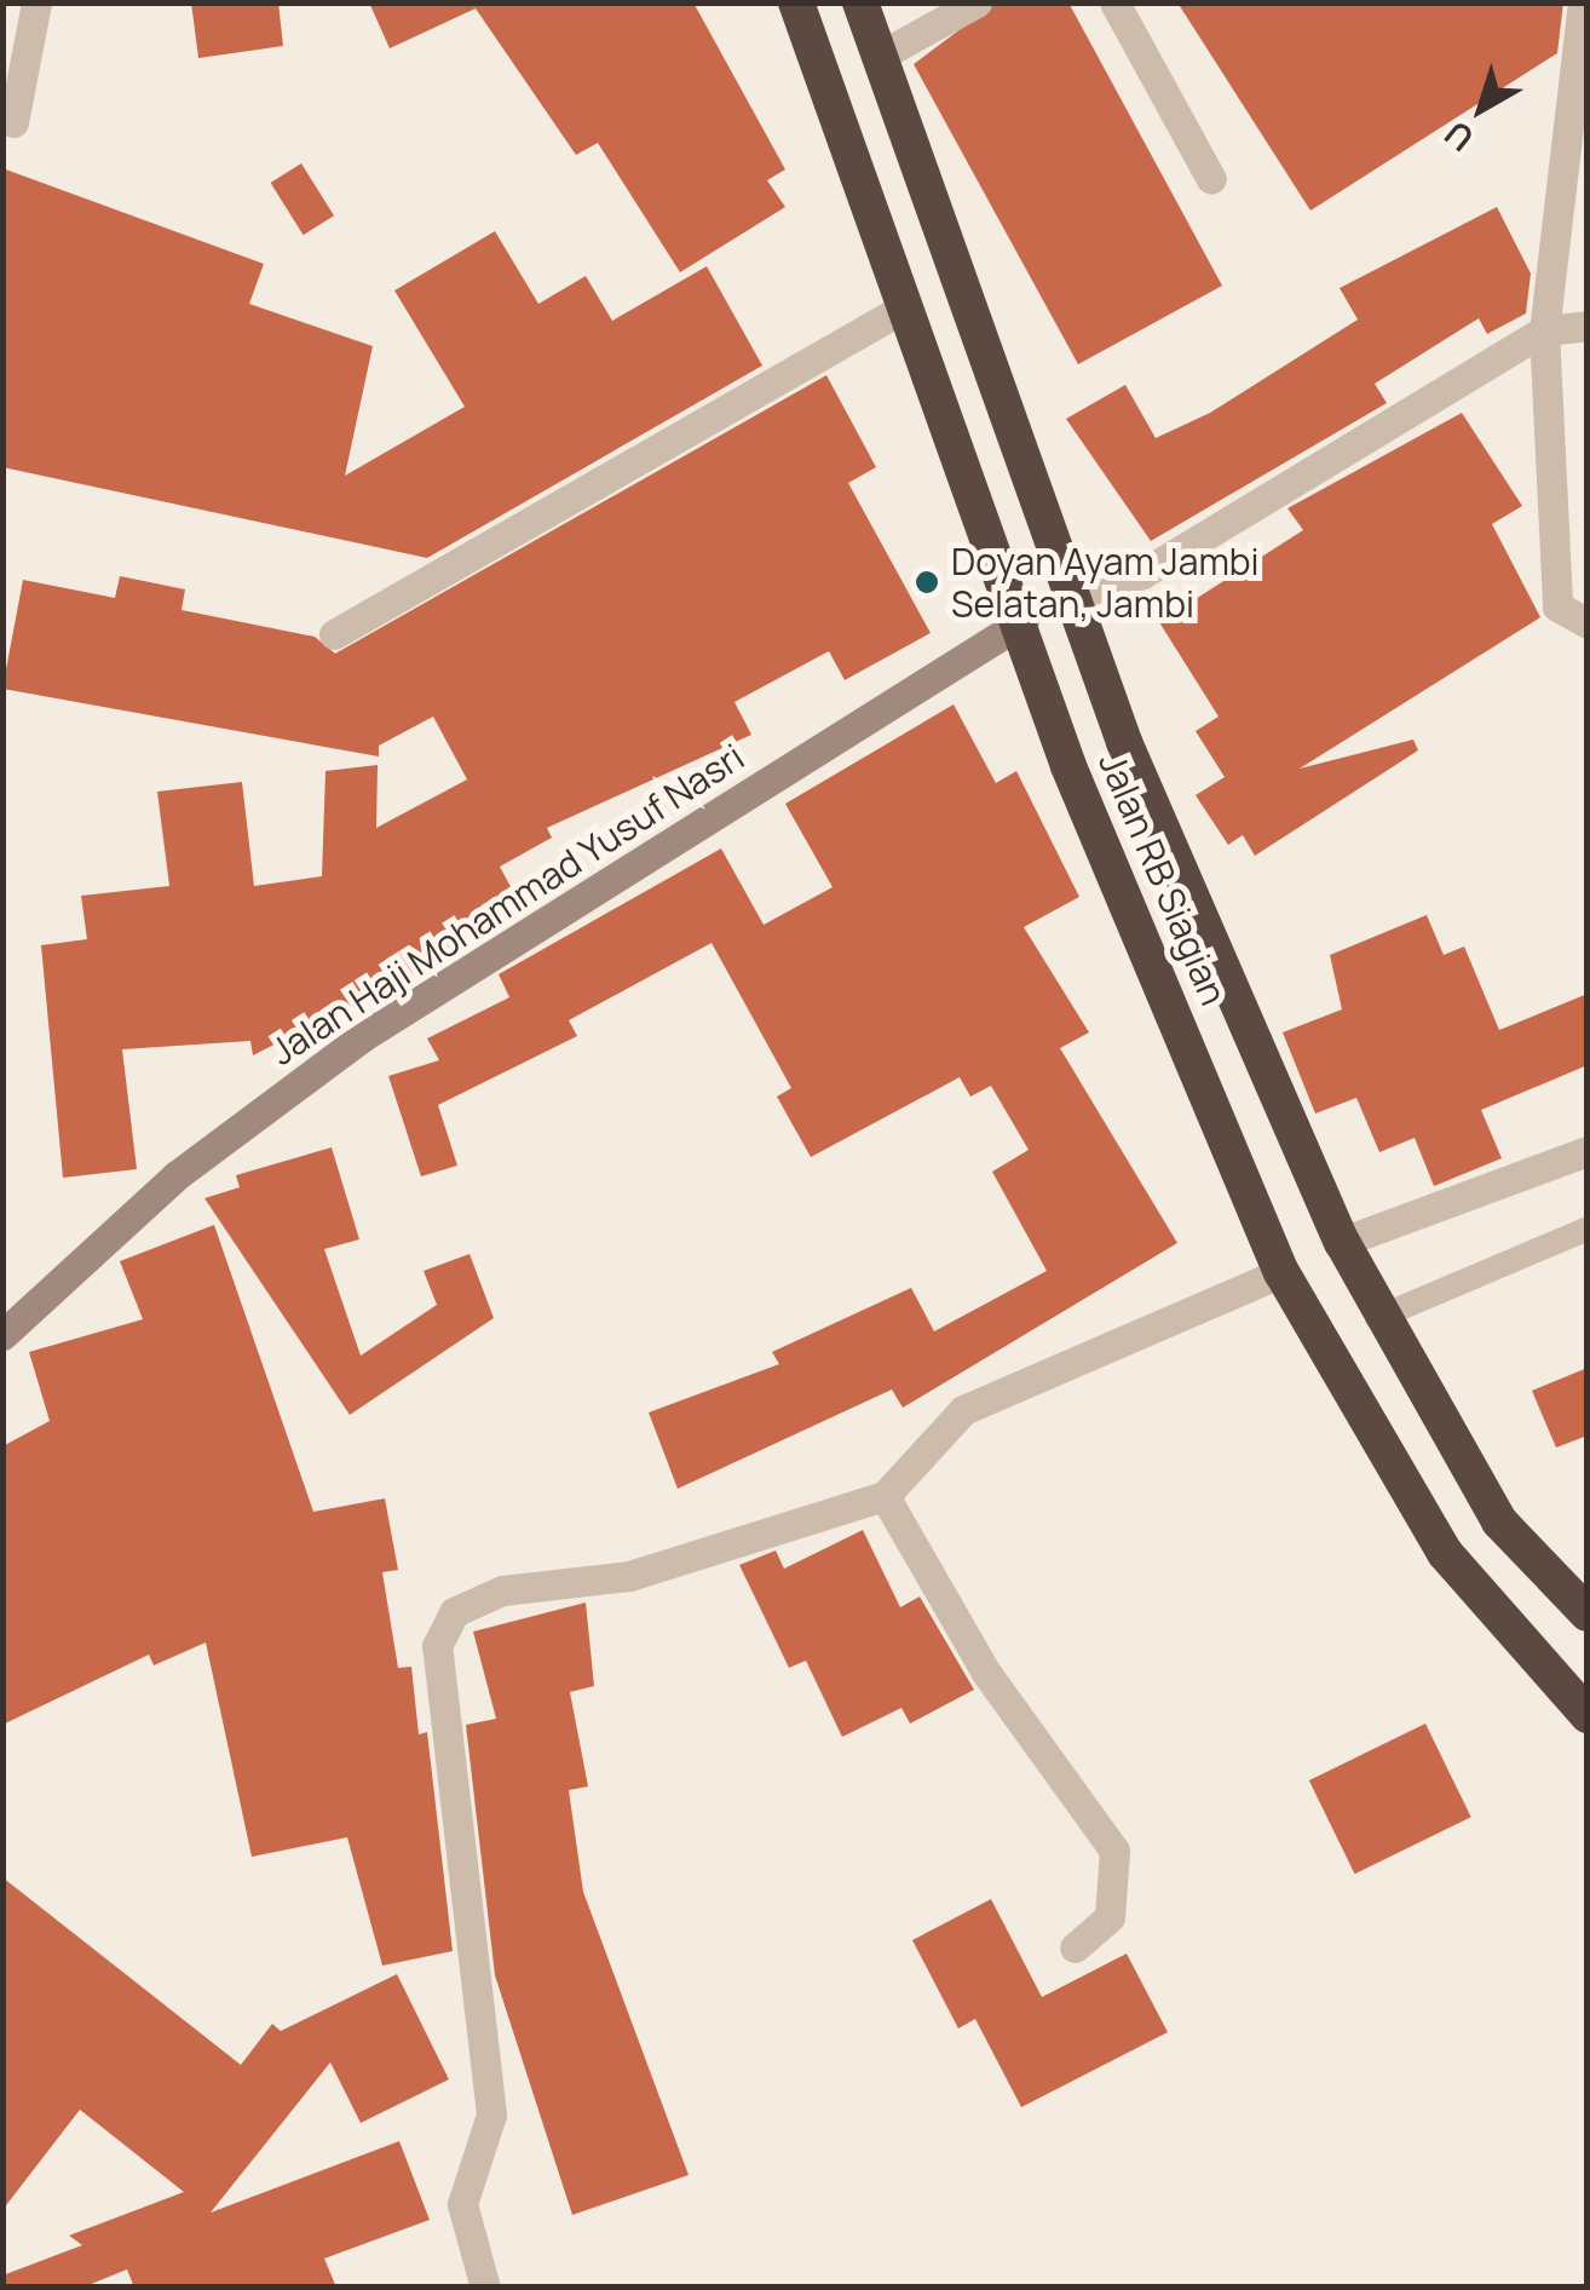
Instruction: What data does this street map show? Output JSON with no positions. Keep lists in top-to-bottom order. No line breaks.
{"streets":{"highway":["Jalan RB Siagian"],"street":["Jalan Haji Mohammad Yusuf Nasri"]},"crossings":[["Jalan RB Siagian","Jalan Haji Mohammad Yusuf Nasri"]],"places":["Doyan Ayam Jambi Selatan, Jambi"],"north":"bottom left"}
